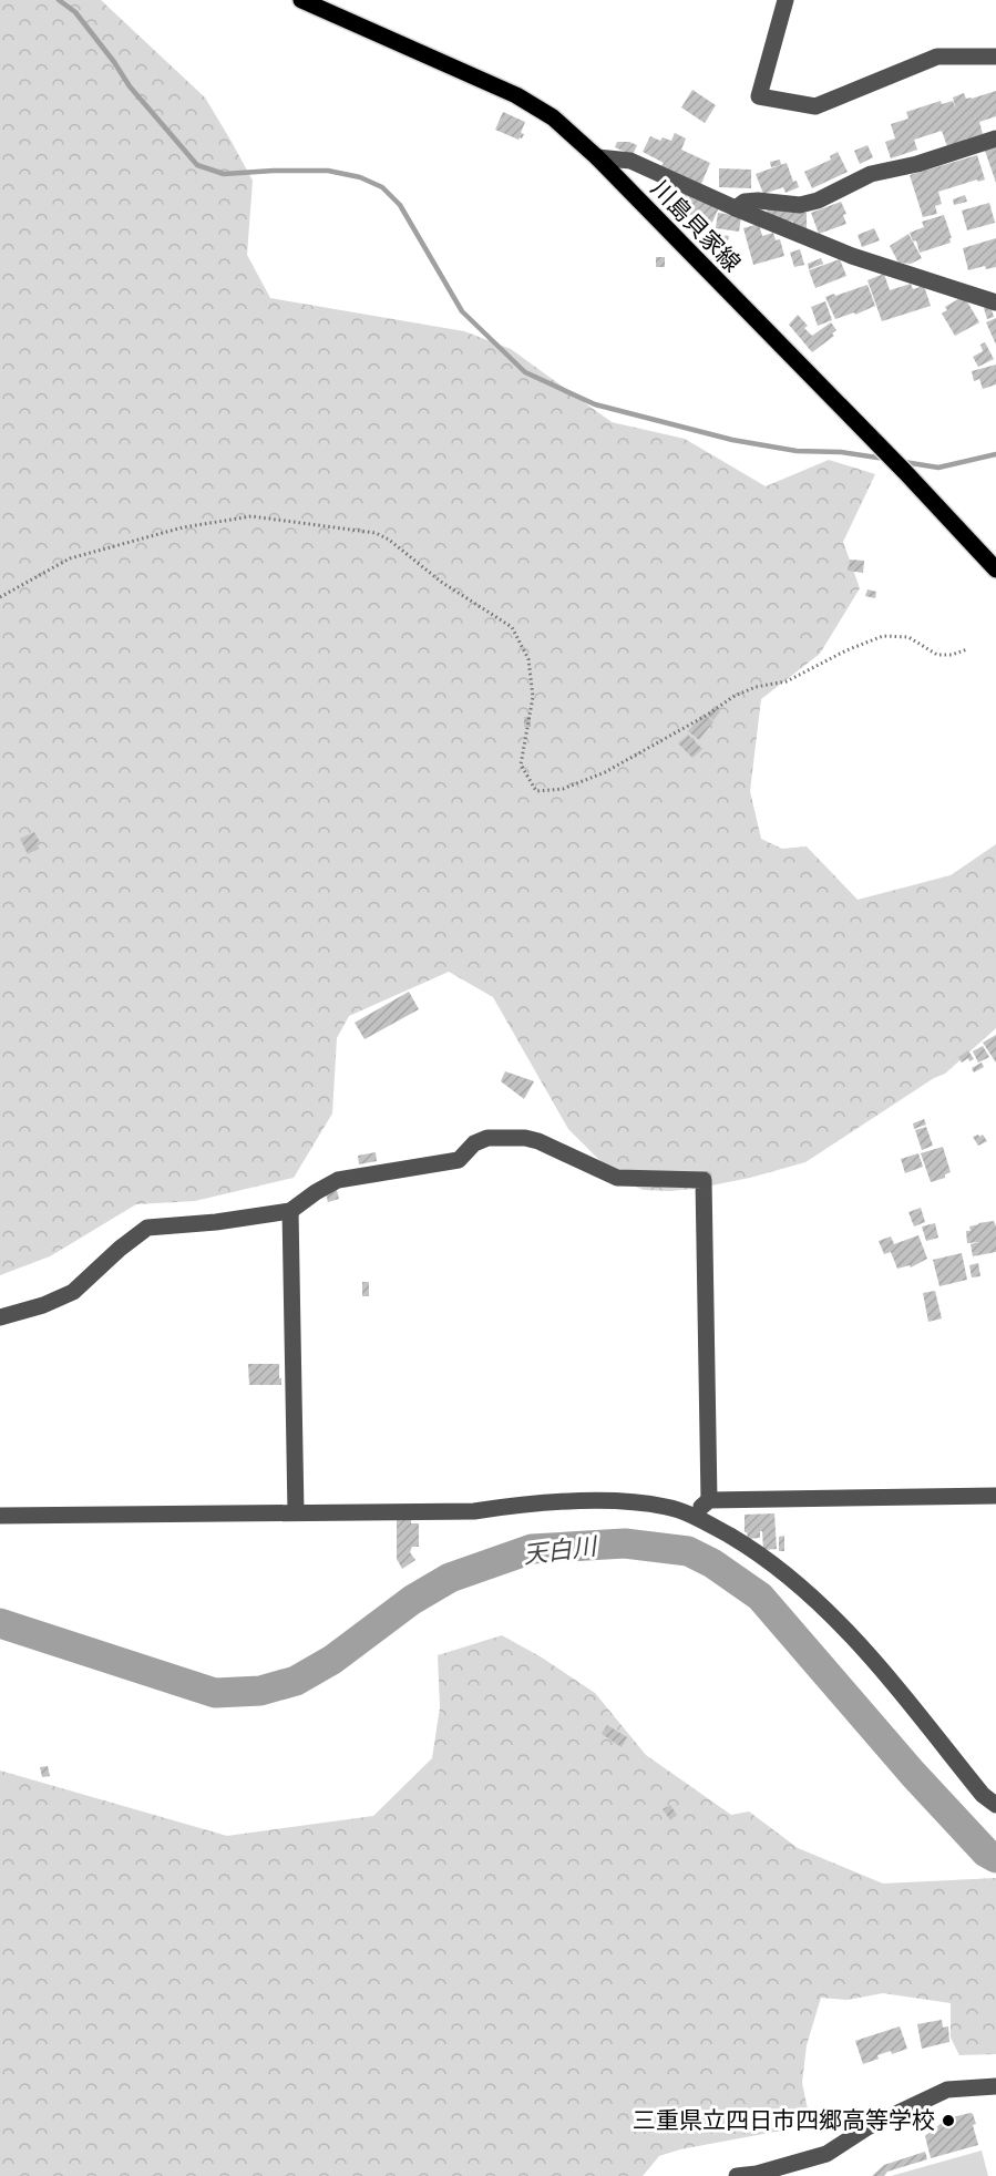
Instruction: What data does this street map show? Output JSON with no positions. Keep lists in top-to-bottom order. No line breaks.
{"streets":{"main road":["川島貝家線"]},"water":["天白川"],"places":["三重県立四日市四郷高等学校"]}
